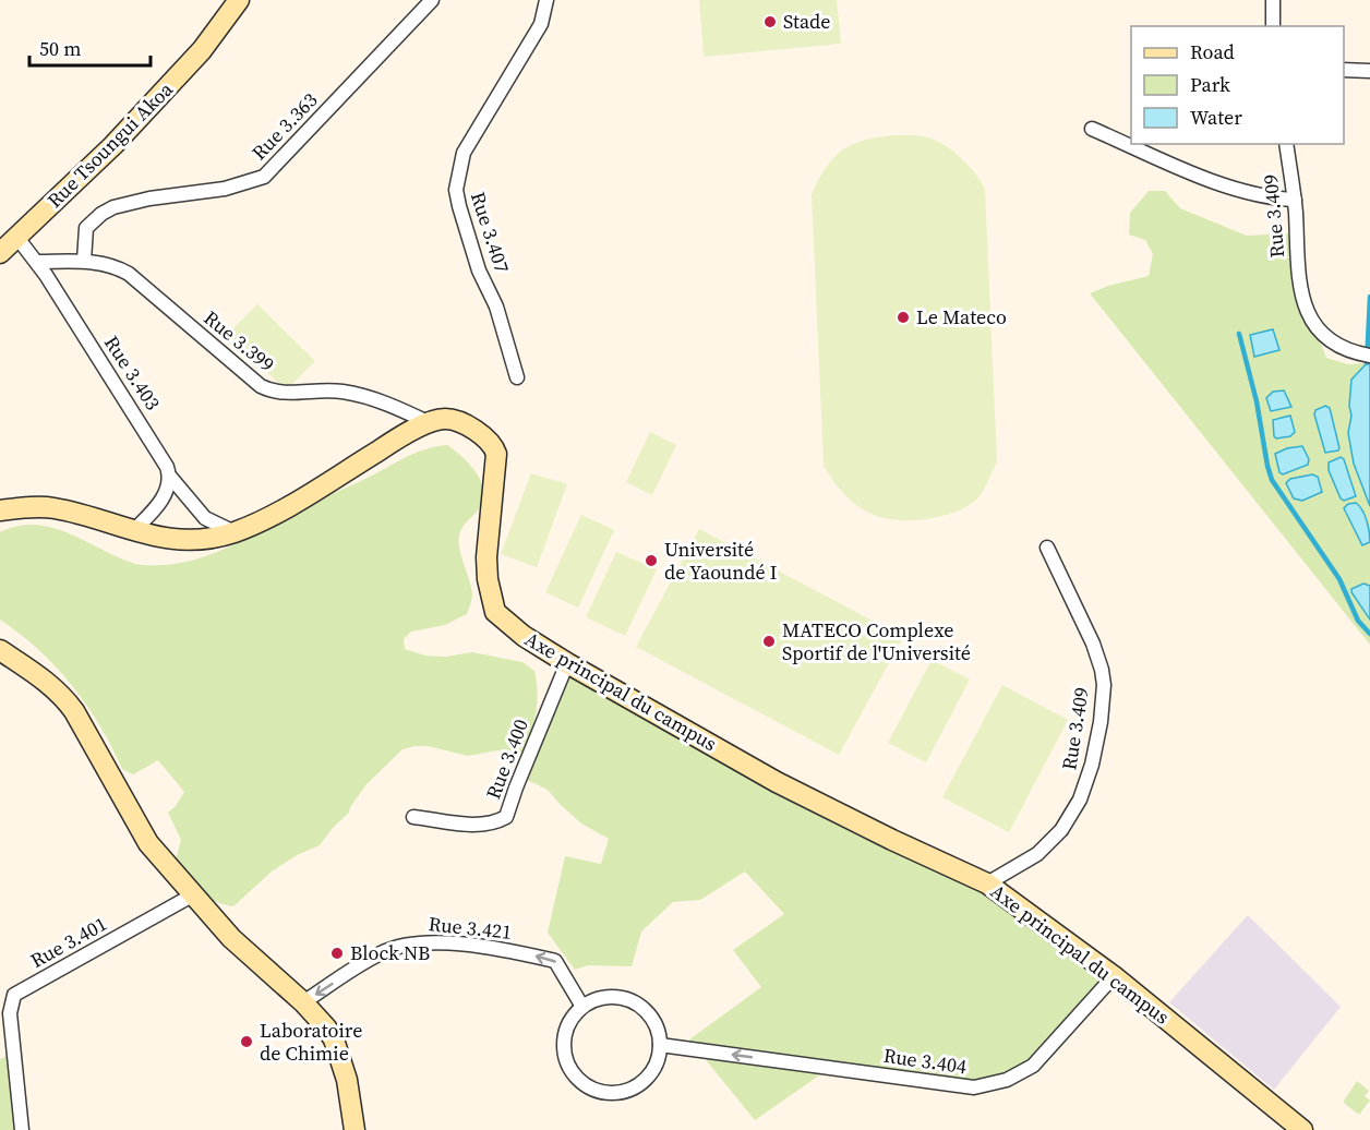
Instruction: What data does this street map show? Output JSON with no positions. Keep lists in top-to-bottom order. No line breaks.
{"streets":{"street":["Rue 3.363","Rue Tsoungui Akoa","Rue 3.409","Rue 3.407","Rue 3.399","Rue 3.403","Axe principal du campus","Rue 3.400","Rue 3.421","Rue 3.401","Rue 3.404"]},"crossings":[["Rue 3.363","Rue 3.399"],["Rue Tsoungui Akoa","Rue 3.403"],["Rue 3.409","Axe principal du campus"],["Rue 3.399","Rue 3.403"],["Rue 3.399","Axe principal du campus"],["Rue 3.403","Axe principal du campus"],["Axe principal du campus","Rue 3.400"],["Axe principal du campus","Rue 3.404"],["Rue 3.421","Rue 3.404"]],"one_way":["Rue 3.421","Rue 3.404"],"places":["Stade","Le Mateco","Université de Yaoundé I","MATECO Complexe Sportif de l'Université","Block NB","Laboratoire de Chimie"],"legend":["Road","Park","Water"],"scale_bar":"50 m"}
